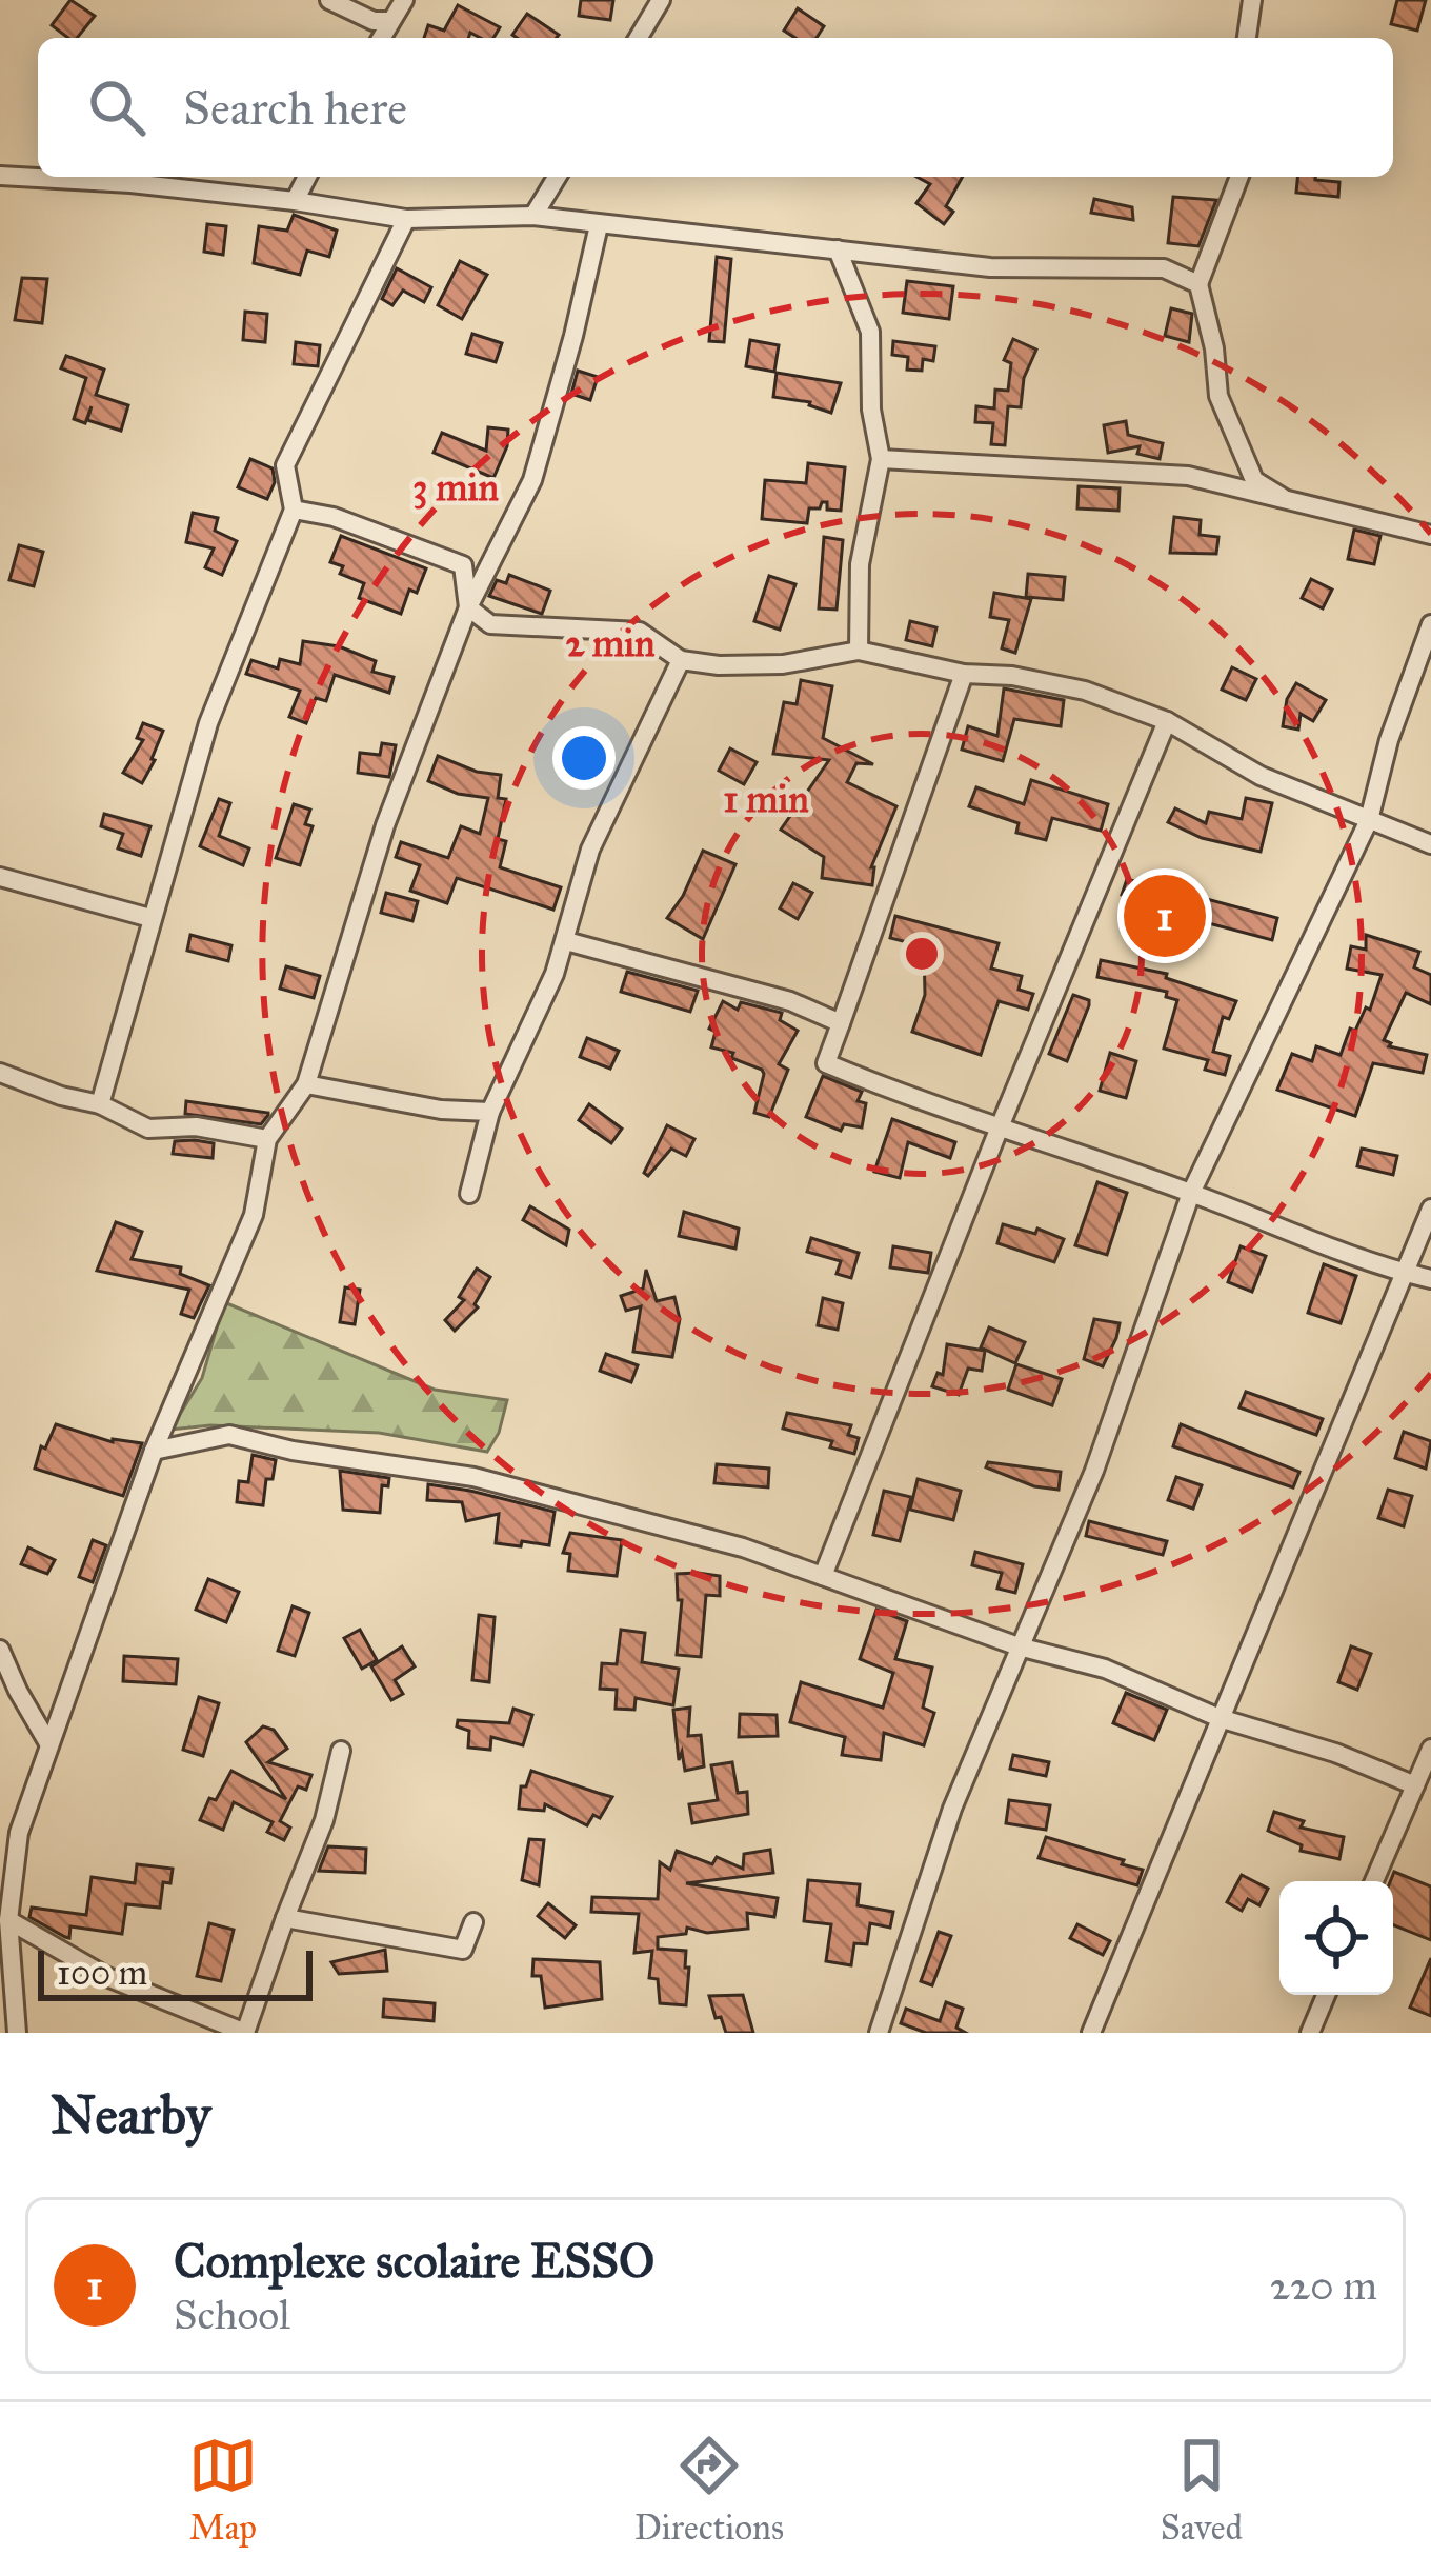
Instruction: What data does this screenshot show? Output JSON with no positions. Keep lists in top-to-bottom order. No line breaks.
{"scale_bar":"100 m","page":{"search":"Search here","pins":"1","scale":"100 m","heading":"Nearby","list":[{"mark":"1","name":"Complexe scolaire ESSO","note":"School","value":"220 m"}],"nav":["Map","Directions","Saved"]},"rings":["3 min","2 min","1 min"]}
